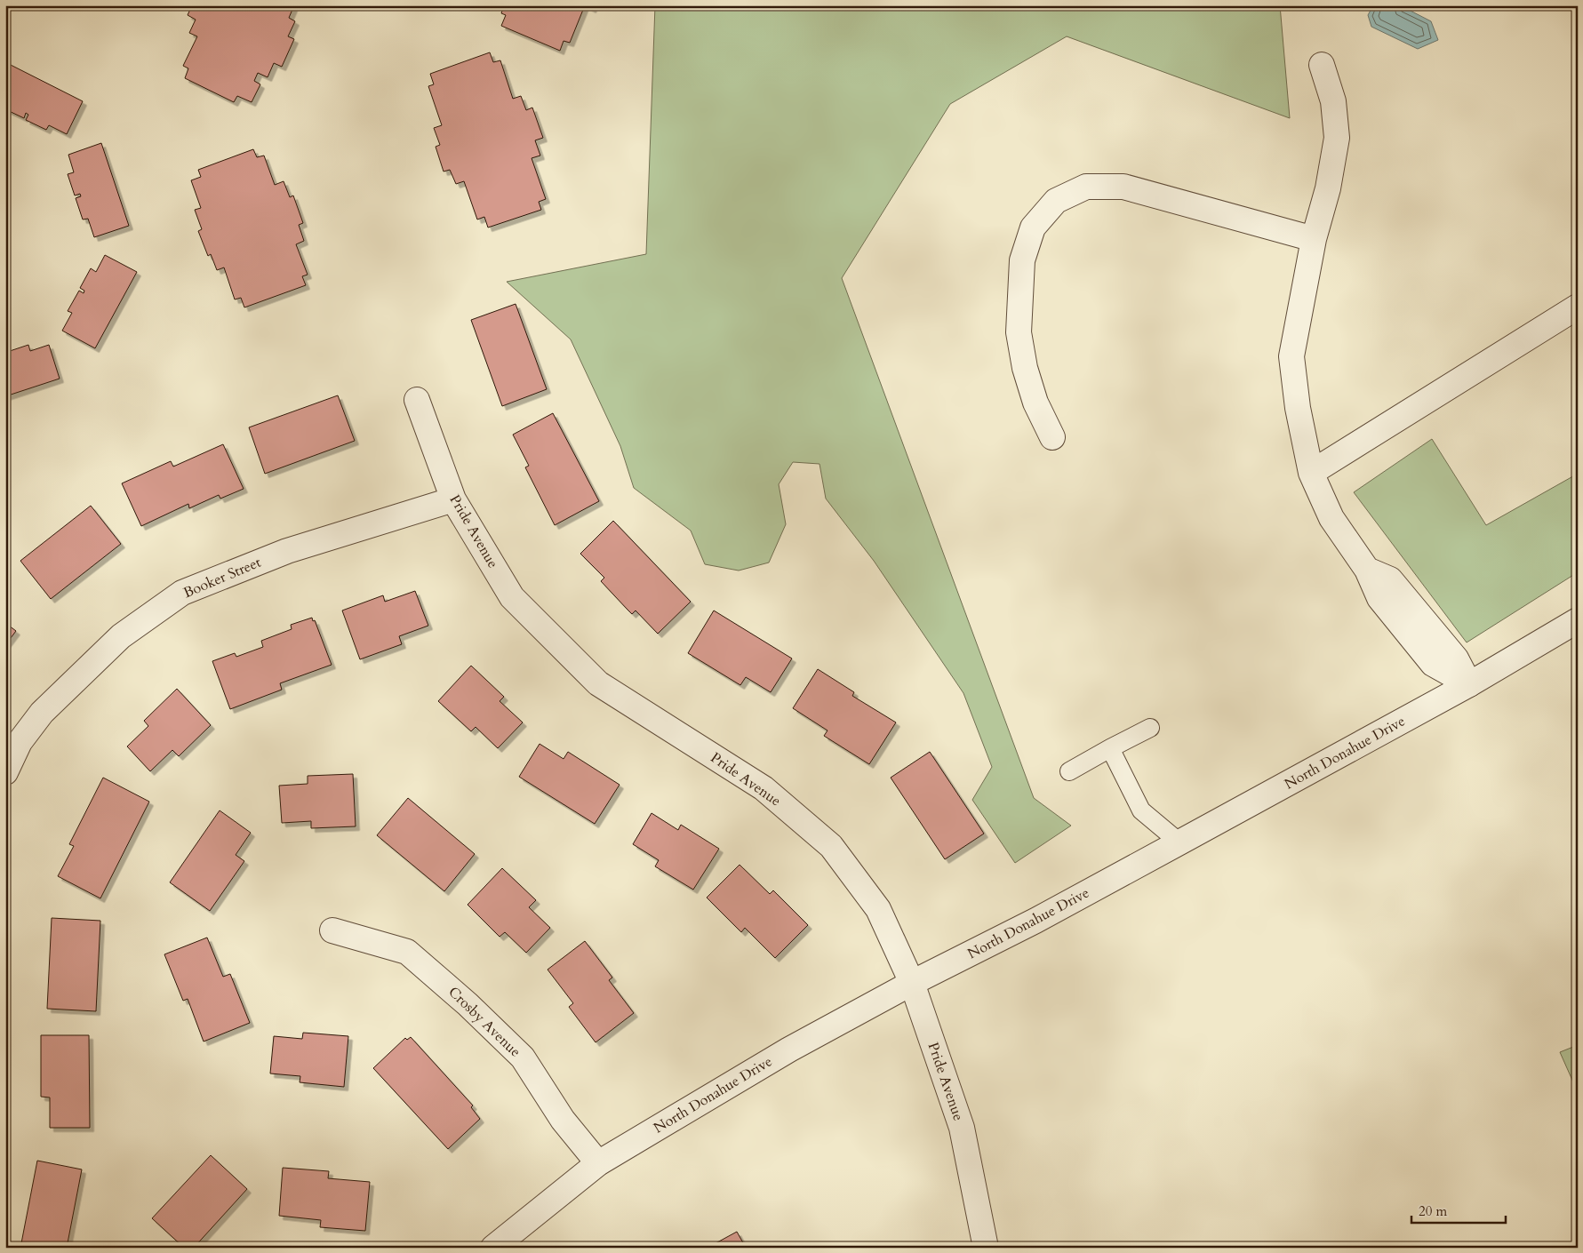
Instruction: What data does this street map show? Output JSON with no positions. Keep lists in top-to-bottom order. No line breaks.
{"streets":{"street":["Pride Avenue","Booker Street","North Donahue Drive","Crosby Avenue"]},"crossings":[["Pride Avenue","Booker Street"],["Pride Avenue","North Donahue Drive"],["North Donahue Drive","Crosby Avenue"]],"scale_bar":"20 m"}
